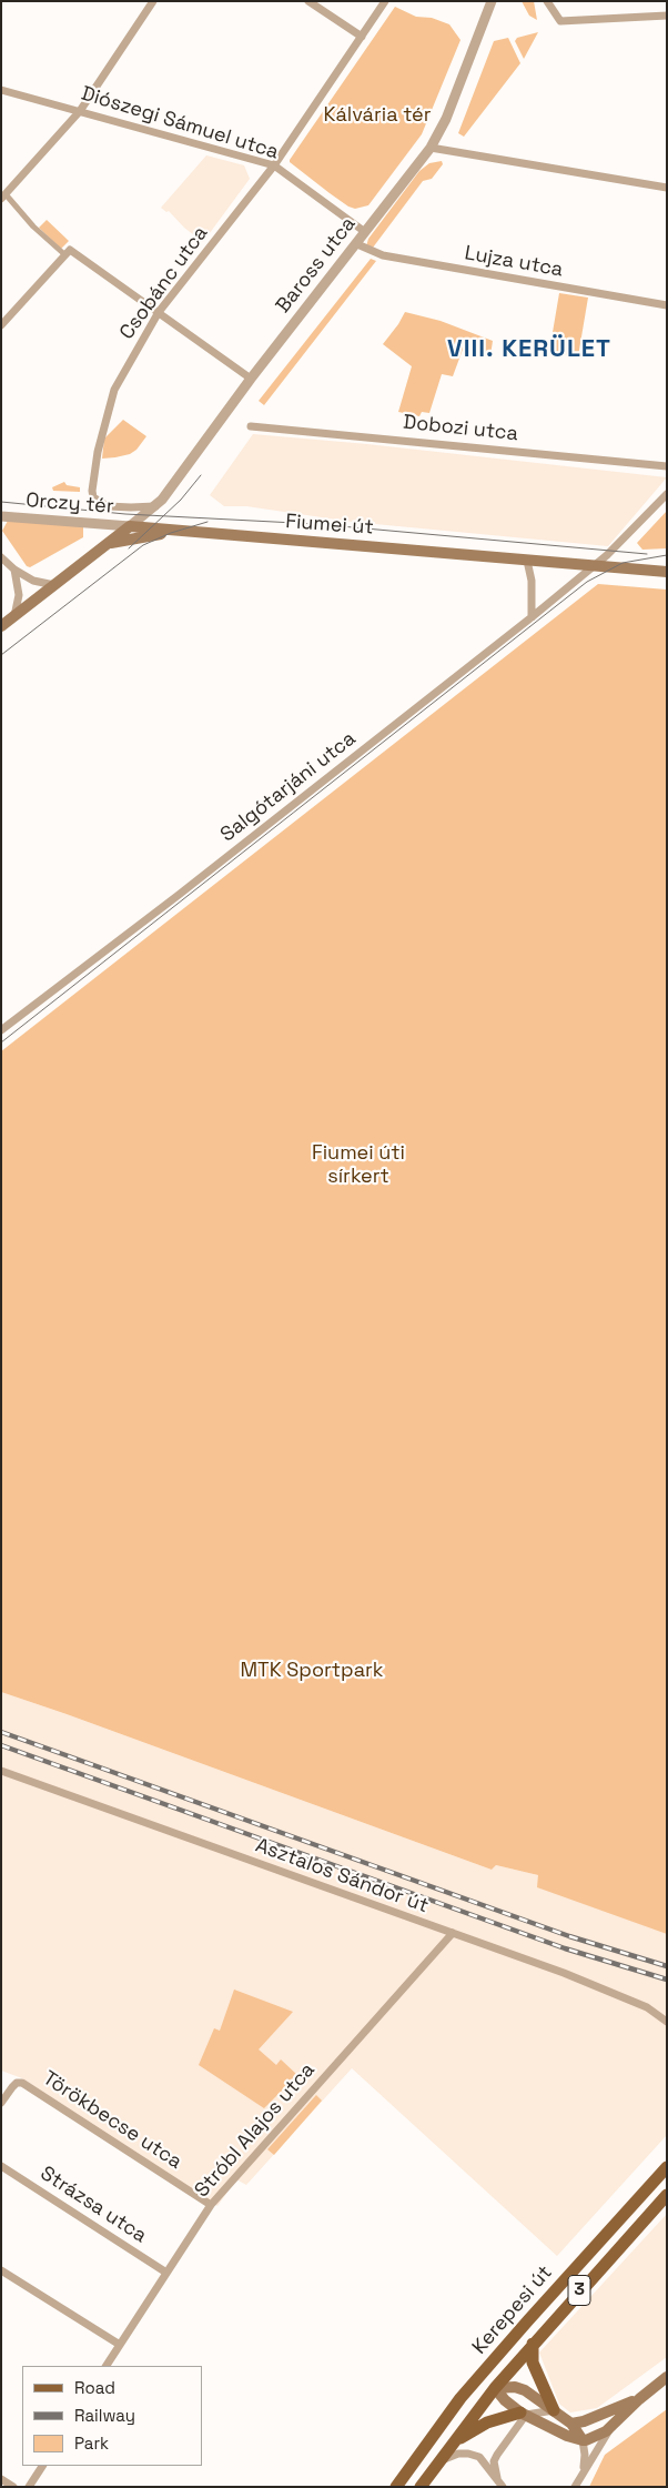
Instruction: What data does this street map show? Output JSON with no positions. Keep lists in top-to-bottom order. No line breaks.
{"streets":{"main road":["Orczy tér","Fiumei út","3","Kerepesi út"],"street":["Diószegi Sámuel utca","Lujza utca","Baross utca","Csobánc utca","Dobozi utca","Salgótarjáni utca","Asztalos Sándor út","Törökbecse utca","Stróbl Alajos utca","Strázsa utca"]},"crossings":[["Diószegi Sámuel utca","Baross utca"],["Diószegi Sámuel utca","Csobánc utca"],["Lujza utca","Baross utca"],["Baross utca","Csobánc utca"],["Baross utca","Orczy tér"],["Baross utca","Fiumei út"],["Orczy tér","Fiumei út"],["Fiumei út","Salgótarjáni utca"],["Asztalos Sándor út","Stróbl Alajos utca"],["Törökbecse utca","Stróbl Alajos utca"],["Stróbl Alajos utca","Strázsa utca"]],"districts":["VIII. KERÜLET"],"parks":["Kálvária tér","Fiumei úti sírkert","MTK Sportpark"],"legend":["Road","Railway","Park"]}
